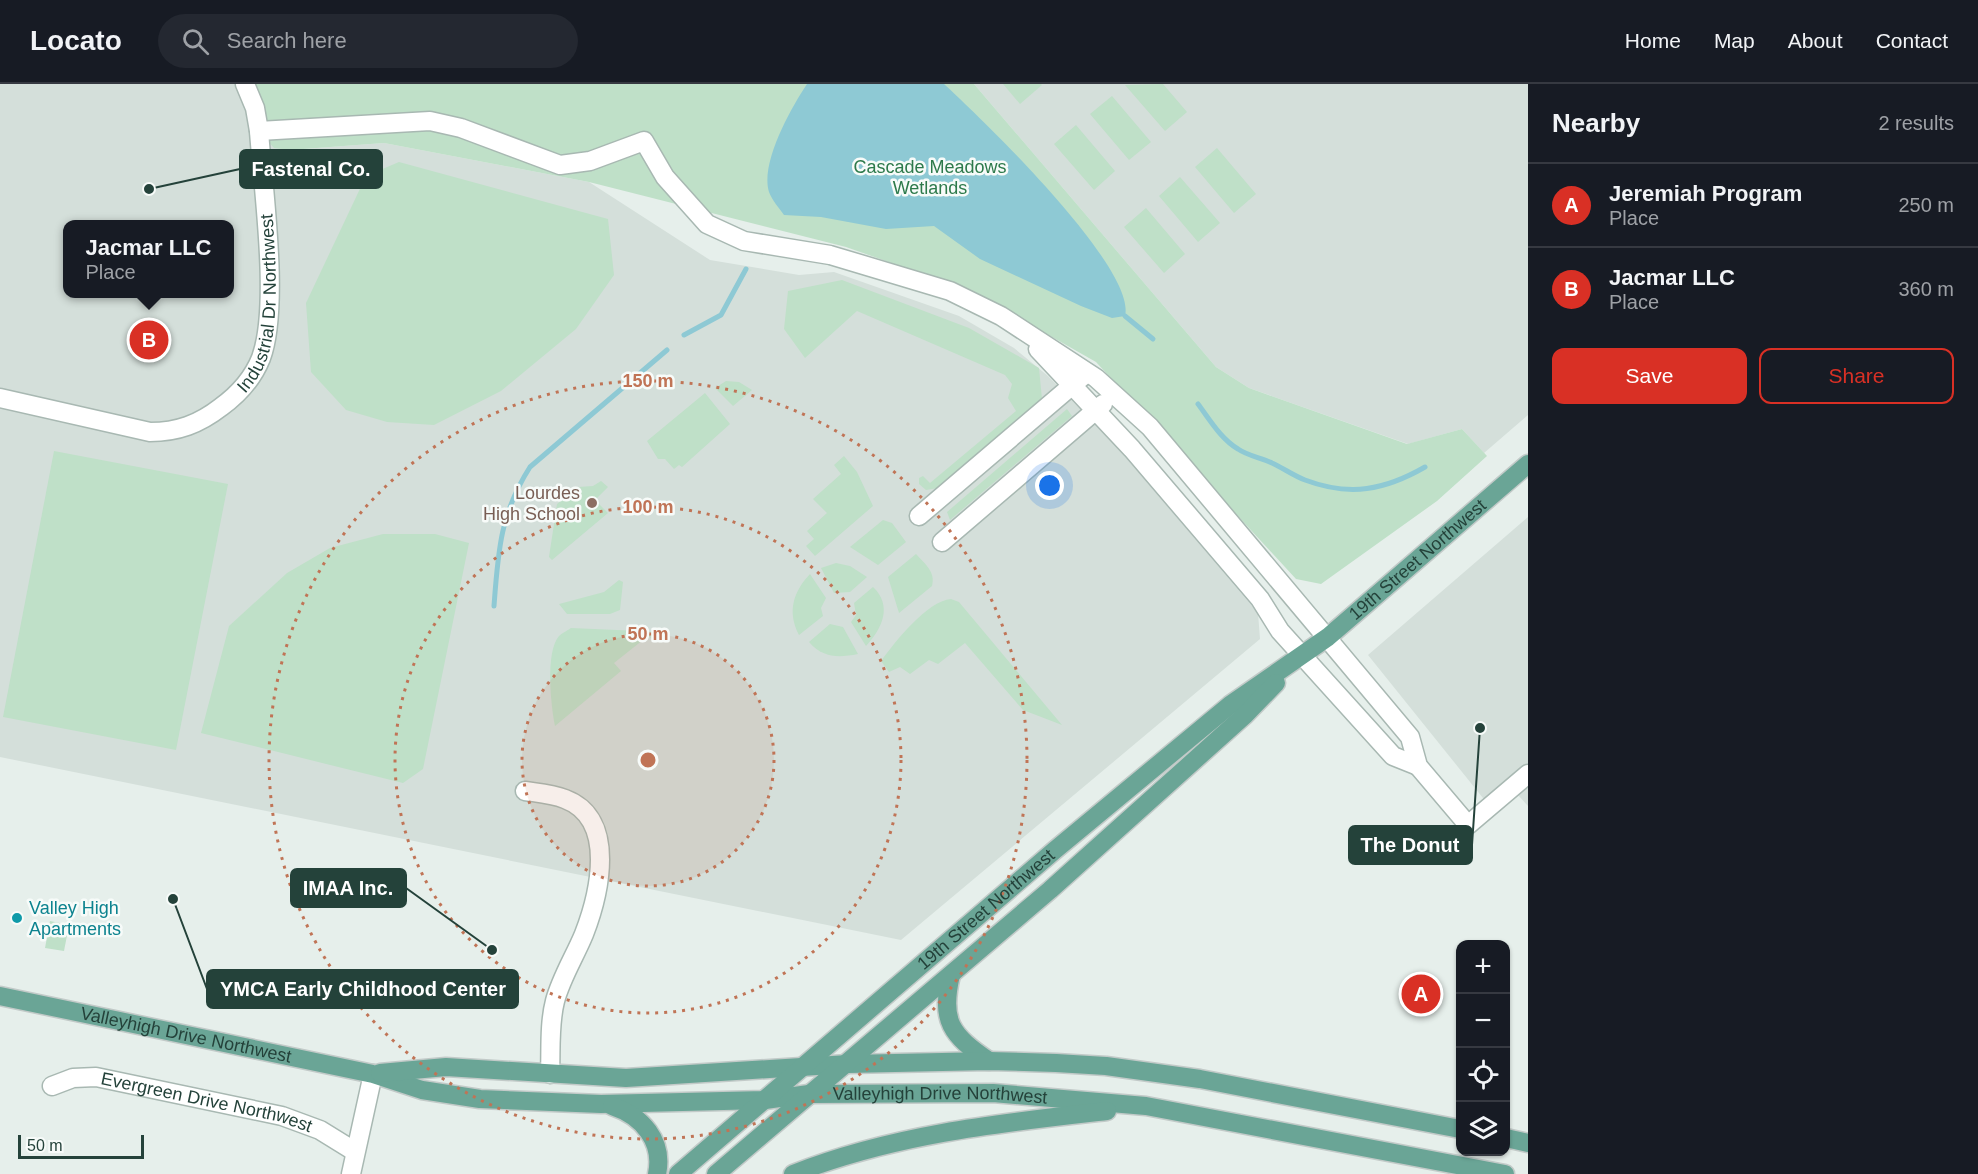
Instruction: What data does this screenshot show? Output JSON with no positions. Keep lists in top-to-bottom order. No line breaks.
{"streets":{"main road":["19th Street Northwest","Valleyhigh Drive Northwest"],"street":["Industrial Dr Northwest","Evergreen Drive Northwest"]},"crossings":[["19th Street Northwest","Valleyhigh Drive Northwest"]],"parks":["Cascade Meadows Wetlands"],"places":["Fastenal Co.","Lourdes High School","The Donut","YMCA Early Childhood Center","Valley High Apartments","IMAA Inc."],"scale_bar":"50 m","page":{"header":"Locato","search":"Search here","nav":["Home","Map","About","Contact"],"heading":["Nearby","2 results"],"list":[{"mark":"A","name":"Jeremiah Program","note":"Place","value":"250 m"},{"mark":"B","name":"Jacmar LLC","note":"Place","value":"360 m"}],"popup":["Jacmar LLC","Place"],"pins":["B","A"],"buttons":["Save","Share"],"map_buttons":["+","−"],"scale":"50 m"},"rings":["150 m","100 m","50 m"]}
